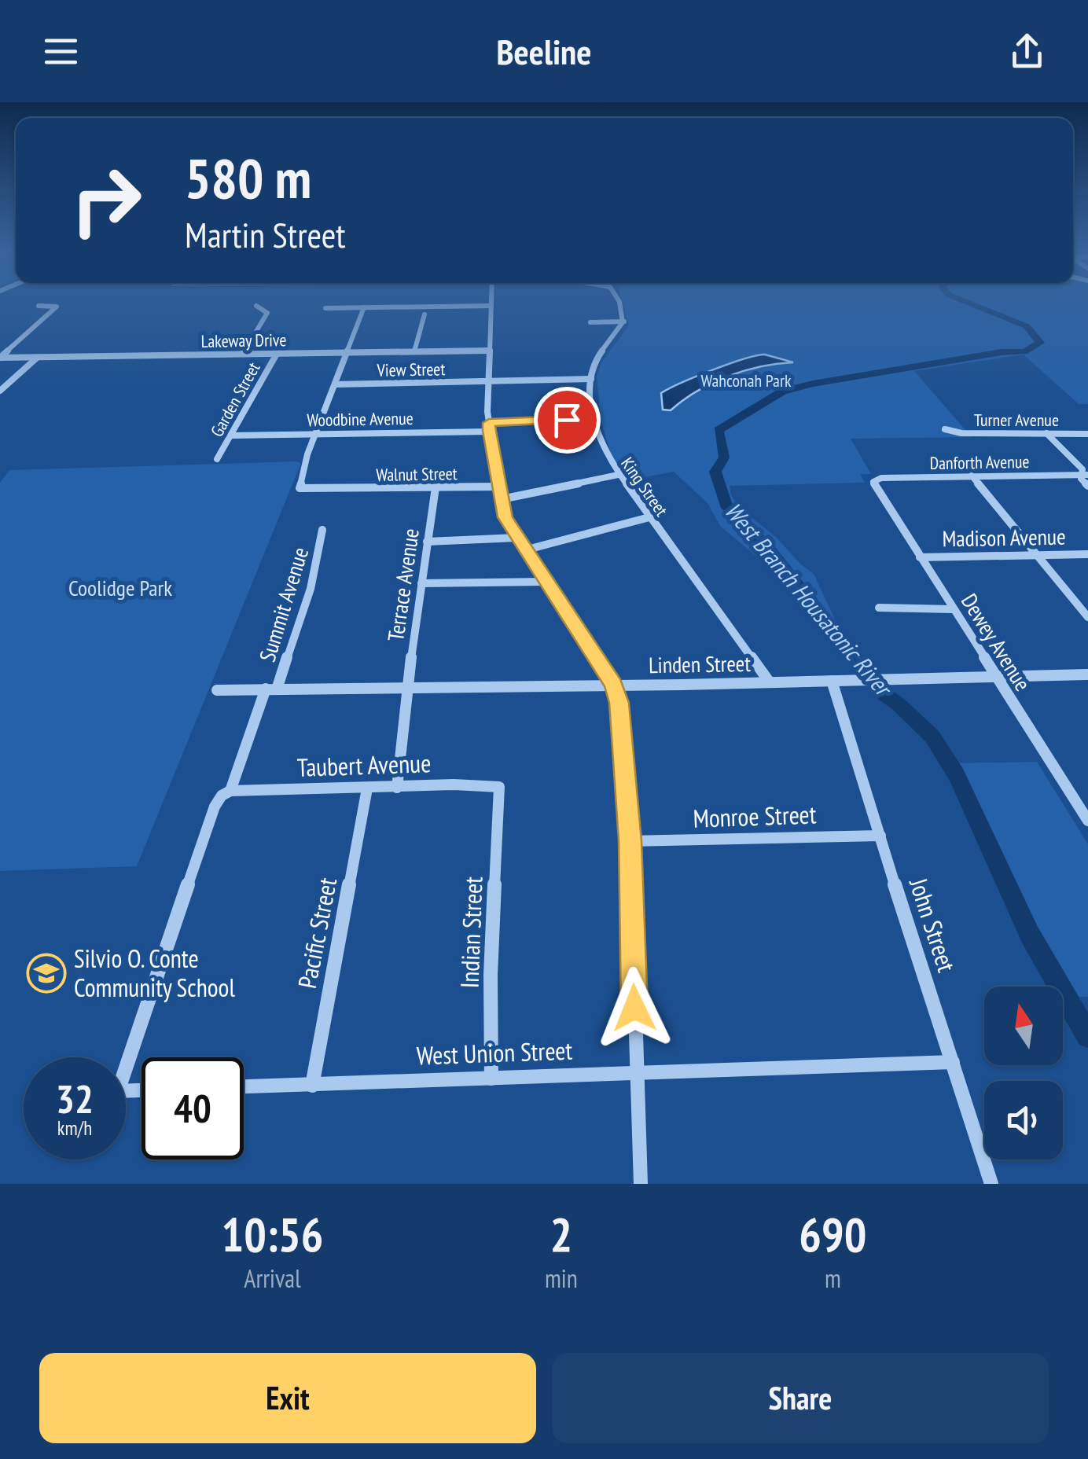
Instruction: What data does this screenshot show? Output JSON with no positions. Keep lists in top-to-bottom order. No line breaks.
{"streets":{"street":["Lakeway Drive","View Street","Garden Street","Woodbine Avenue","Turner Avenue","Danforth Avenue","Walnut Street","King Street","Madison Avenue","Terrace Avenue","Summit Avenue","Dewey Avenue","Linden Street","Taubert Avenue","Monroe Street","John Street","Indian Street","Pacific Street","West Union Street"]},"crossings":[["Lakeway Drive","Garden Street"],["View Street","King Street"],["Garden Street","Woodbine Avenue"],["Woodbine Avenue","Walnut Street"],["Woodbine Avenue","King Street"],["Danforth Avenue","Dewey Avenue"],["Walnut Street","Terrace Avenue"],["King Street","Linden Street"],["Madison Avenue","Dewey Avenue"],["Terrace Avenue","Linden Street"],["Terrace Avenue","Taubert Avenue"],["Summit Avenue","Linden Street"],["Summit Avenue","Taubert Avenue"],["Dewey Avenue","Linden Street"],["Linden Street","John Street"],["Taubert Avenue","Indian Street"],["Taubert Avenue","Pacific Street"],["Monroe Street","John Street"],["John Street","West Union Street"],["Indian Street","West Union Street"],["Pacific Street","West Union Street"]],"water":["West Branch Housatonic River"],"parks":["Wahconah Park","Coolidge Park"],"places":{"school or university":["Silvio O. Conte Community School"]},"north":"top","page":{"header":"Beeline","turn":["580 m","Martin Street"],"speed":"32 km/h","limit":"40","eta":["10:56","Arrival","2","min","690","m"],"buttons":["Exit","Share"]}}
